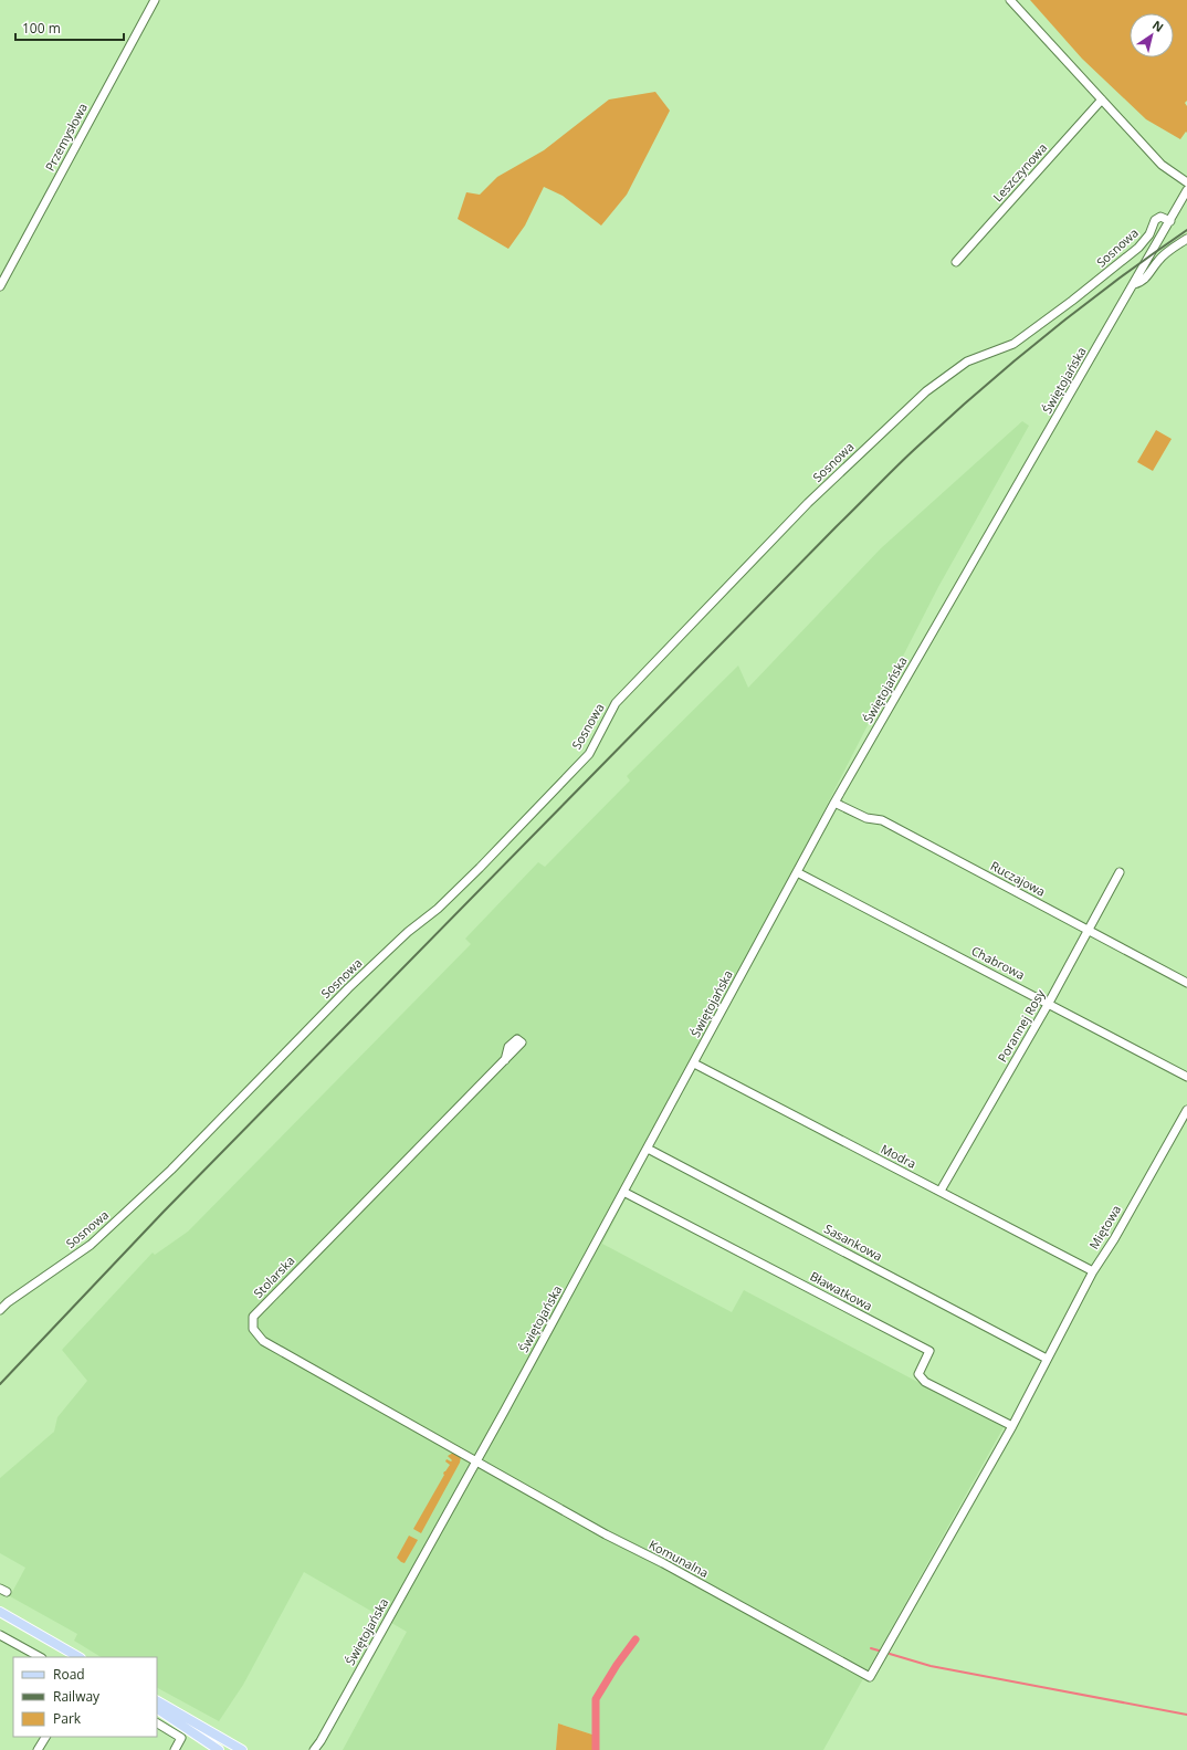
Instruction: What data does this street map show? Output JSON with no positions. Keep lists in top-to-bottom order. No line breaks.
{"streets":{"street":["Przemysłowa","Leszczynowa","Sosnowa","Świętojańska","Ruczajowa","Chabrowa","Porannej Rosy","Modra","Miętowa","Sasankowa","Stolarska","Bławatkowa","Komunalna"]},"crossings":[["Sosnowa","Świętojańska"],["Świętojańska","Ruczajowa"],["Świętojańska","Chabrowa"],["Świętojańska","Modra"],["Świętojańska","Sasankowa"],["Świętojańska","Stolarska"],["Świętojańska","Bławatkowa"],["Świętojańska","Komunalna"],["Ruczajowa","Porannej Rosy"],["Chabrowa","Porannej Rosy"],["Porannej Rosy","Modra"],["Modra","Miętowa"],["Miętowa","Sasankowa"],["Miętowa","Bławatkowa"],["Miętowa","Komunalna"],["Stolarska","Komunalna"]],"legend":["Road","Railway","Park"],"scale_bar":"100 m","north":"top right"}
